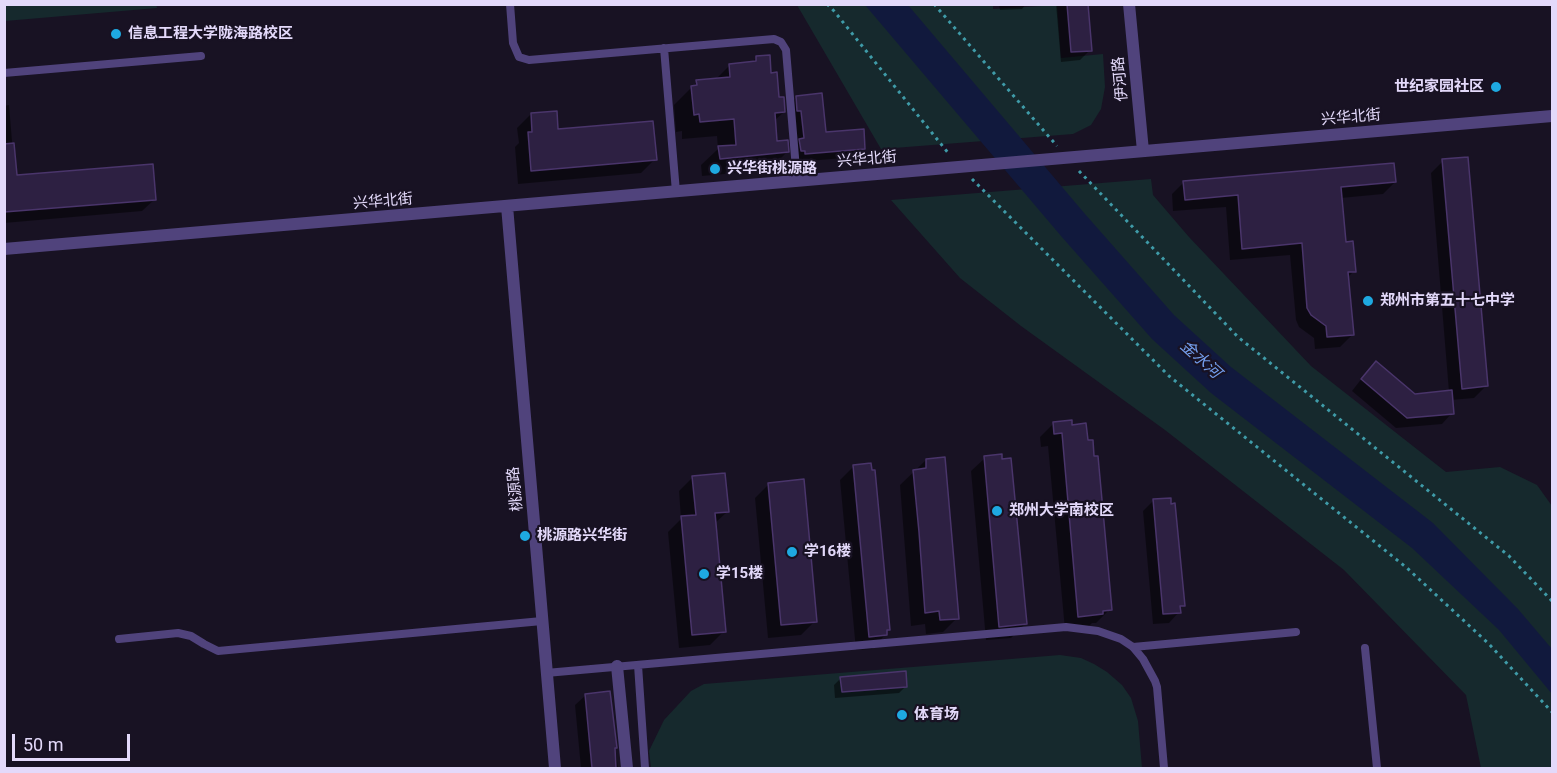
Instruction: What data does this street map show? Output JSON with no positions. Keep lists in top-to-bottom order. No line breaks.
{"streets":{"street":["伊河路","兴华北街","桃源路"]},"crossings":[["伊河路","兴华北街"],["兴华北街","桃源路"]],"water":["金水河"],"places":["信息工程大学陇海路校区","世纪家园社区","兴华街桃源路","郑州市第五十七中学","郑州大学南校区","桃源路兴华街","学16楼","学15楼","体育场"],"scale_bar":"50 m"}
